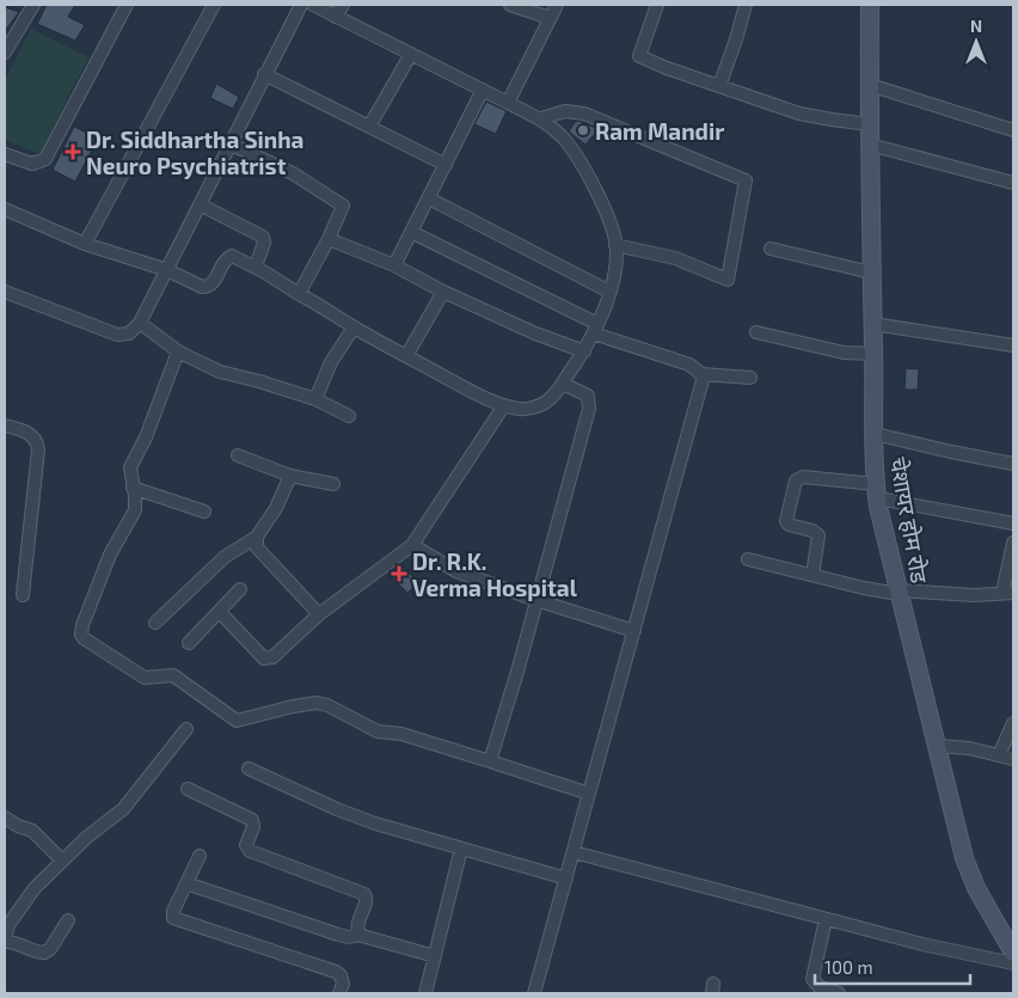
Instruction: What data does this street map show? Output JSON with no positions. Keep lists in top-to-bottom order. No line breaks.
{"streets":{"street":["चेशायर होम रोड"]},"places":{"other":["Ram Mandir"],"health":["Dr. Siddhartha Sinha Neuro Psychiatrist","Dr. R.K. Verma Hospital"]},"scale_bar":"100 m","north":"top"}
